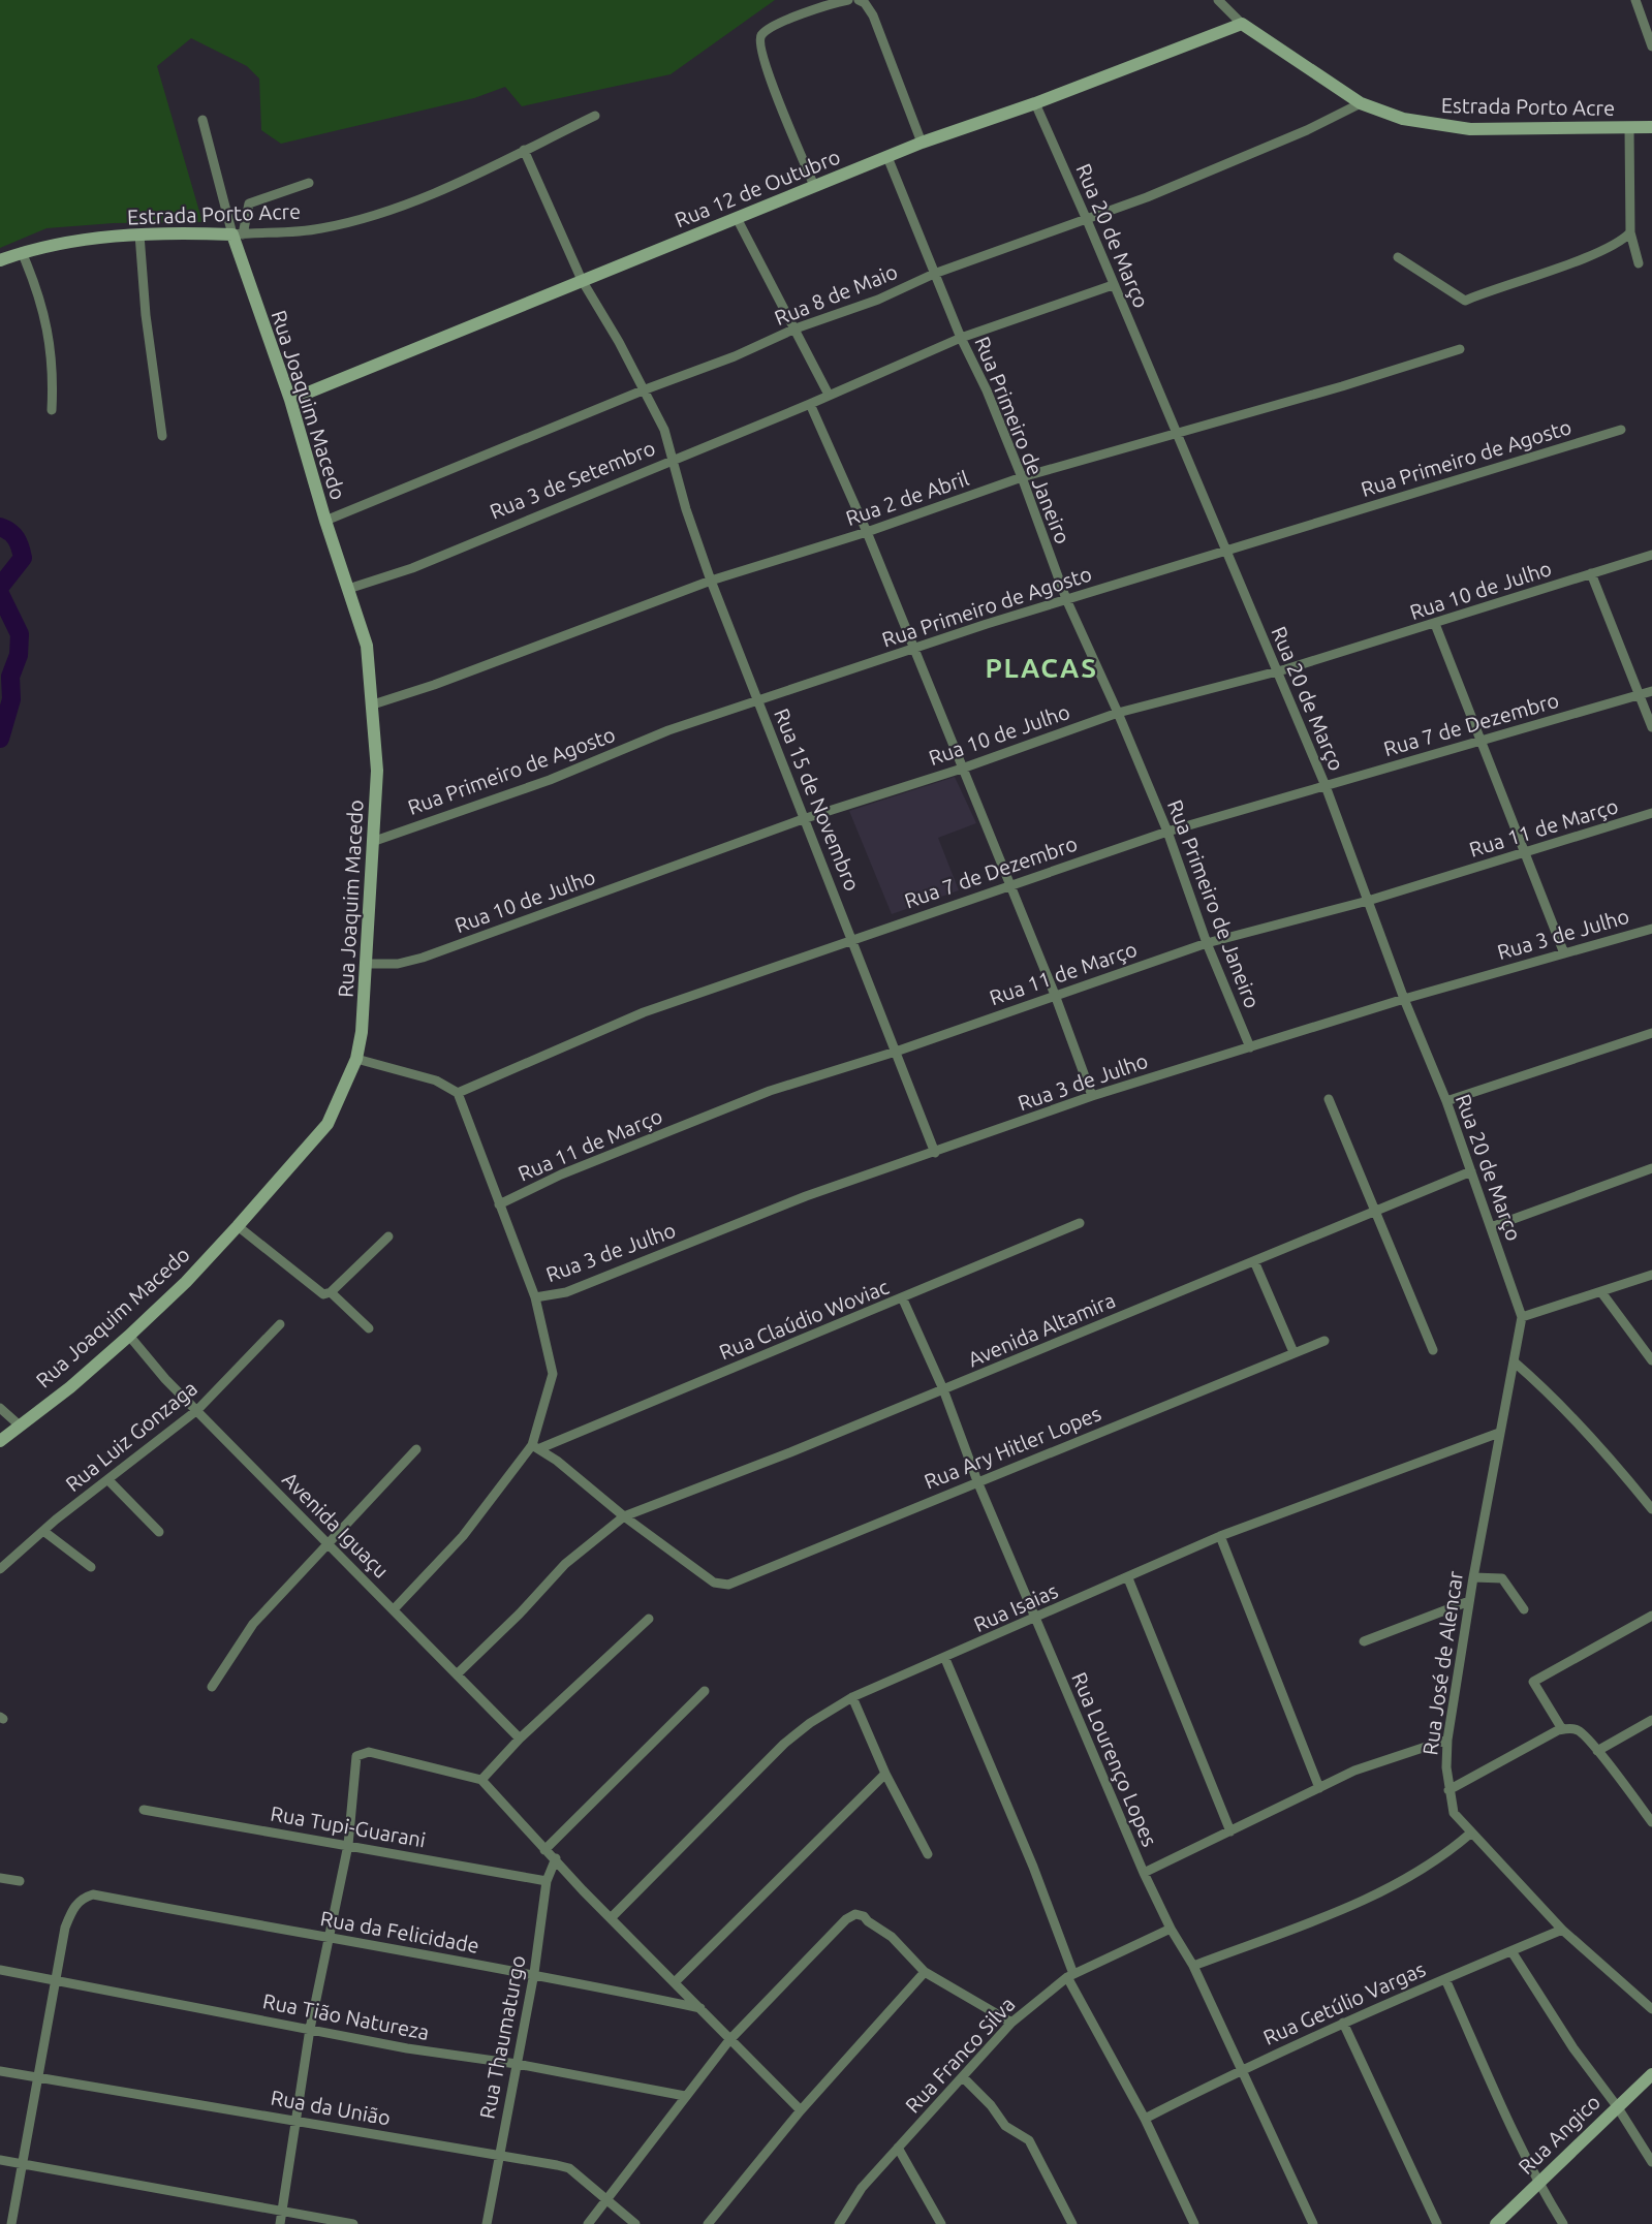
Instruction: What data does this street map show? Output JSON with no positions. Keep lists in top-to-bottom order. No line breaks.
{"streets":{"street":["Estrada Porto Acre","Rua 12 de Outubro","Rua 20 de Março","Rua 8 de Maio","Rua Joaquim Macedo","Rua Primeiro de Janeiro","Rua Primeiro de Agosto","Rua 3 de Setembro","Rua 2 de Abril","Rua 10 de Julho","Rua 7 de Dezembro","Rua 15 de Novembro","Rua 11 de Março","Rua 3 de Julho","Rua Claúdio Woviac","Avenida Altamira","Rua Luiz Gonzaga","Rua Ary Hitler Lopes","Avenida Iguaçu","Rua Isaias","Rua José de Alencar","Rua Lourenço Lopes","Rua Tupi-Guarani","Rua da Felicidade","Rua Getúlio Vargas","Rua Tião Natureza","Rua Thaumaturgo","Rua Franco Silva","Rua da União","Rua Angico"]},"crossings":[["Estrada Porto Acre","Rua 12 de Outubro"],["Estrada Porto Acre","Rua 8 de Maio"],["Estrada Porto Acre","Rua Joaquim Macedo"],["Estrada Porto Acre","Rua 15 de Novembro"],["Rua 12 de Outubro","Rua 20 de Março"],["Rua 12 de Outubro","Rua Joaquim Macedo"],["Rua 12 de Outubro","Rua Primeiro de Janeiro"],["Rua 12 de Outubro","Rua 15 de Novembro"],["Rua 20 de Março","Rua 8 de Maio"],["Rua 20 de Março","Rua Primeiro de Agosto"],["Rua 20 de Março","Rua 3 de Setembro"],["Rua 20 de Março","Rua 2 de Abril"],["Rua 20 de Março","Rua 10 de Julho"],["Rua 20 de Março","Rua 7 de Dezembro"],["Rua 20 de Março","Rua 11 de Março"],["Rua 20 de Março","Rua 3 de Julho"],["Rua 20 de Março","Avenida Altamira"],["Rua 20 de Março","Rua José de Alencar"],["Rua 8 de Maio","Rua Joaquim Macedo"],["Rua 8 de Maio","Rua Primeiro de Janeiro"],["Rua 8 de Maio","Rua 15 de Novembro"],["Rua Joaquim Macedo","Rua Primeiro de Agosto"],["Rua Joaquim Macedo","Rua 3 de Setembro"],["Rua Joaquim Macedo","Rua 2 de Abril"],["Rua Joaquim Macedo","Rua 10 de Julho"],["Rua Joaquim Macedo","Avenida Iguaçu"],["Rua Primeiro de Janeiro","Rua Primeiro de Agosto"],["Rua Primeiro de Janeiro","Rua 3 de Setembro"],["Rua Primeiro de Janeiro","Rua 2 de Abril"],["Rua Primeiro de Janeiro","Rua 10 de Julho"],["Rua Primeiro de Janeiro","Rua 7 de Dezembro"],["Rua Primeiro de Janeiro","Rua 11 de Março"],["Rua Primeiro de Janeiro","Rua 3 de Julho"],["Rua Primeiro de Agosto","Rua 15 de Novembro"],["Rua 3 de Setembro","Rua 15 de Novembro"],["Rua 2 de Abril","Rua 15 de Novembro"],["Rua 10 de Julho","Rua 15 de Novembro"],["Rua 7 de Dezembro","Rua 15 de Novembro"],["Rua 15 de Novembro","Rua 11 de Março"],["Rua 15 de Novembro","Rua 3 de Julho"],["Rua Claúdio Woviac","Rua Lourenço Lopes"],["Avenida Altamira","Rua Ary Hitler Lopes"],["Avenida Altamira","Avenida Iguaçu"],["Avenida Altamira","Rua Lourenço Lopes"],["Rua Luiz Gonzaga","Avenida Iguaçu"],["Rua Ary Hitler Lopes","Rua Lourenço Lopes"],["Rua Isaias","Rua José de Alencar"],["Rua Isaias","Rua Lourenço Lopes"],["Rua José de Alencar","Rua Getúlio Vargas"],["Rua Lourenço Lopes","Rua Getúlio Vargas"],["Rua Lourenço Lopes","Rua Franco Silva"],["Rua Tupi-Guarani","Rua Thaumaturgo"],["Rua da Felicidade","Rua Tião Natureza"],["Rua da Felicidade","Rua Thaumaturgo"],["Rua Tião Natureza","Rua Thaumaturgo"],["Rua Thaumaturgo","Rua da União"]],"districts":["PLACAS"]}
